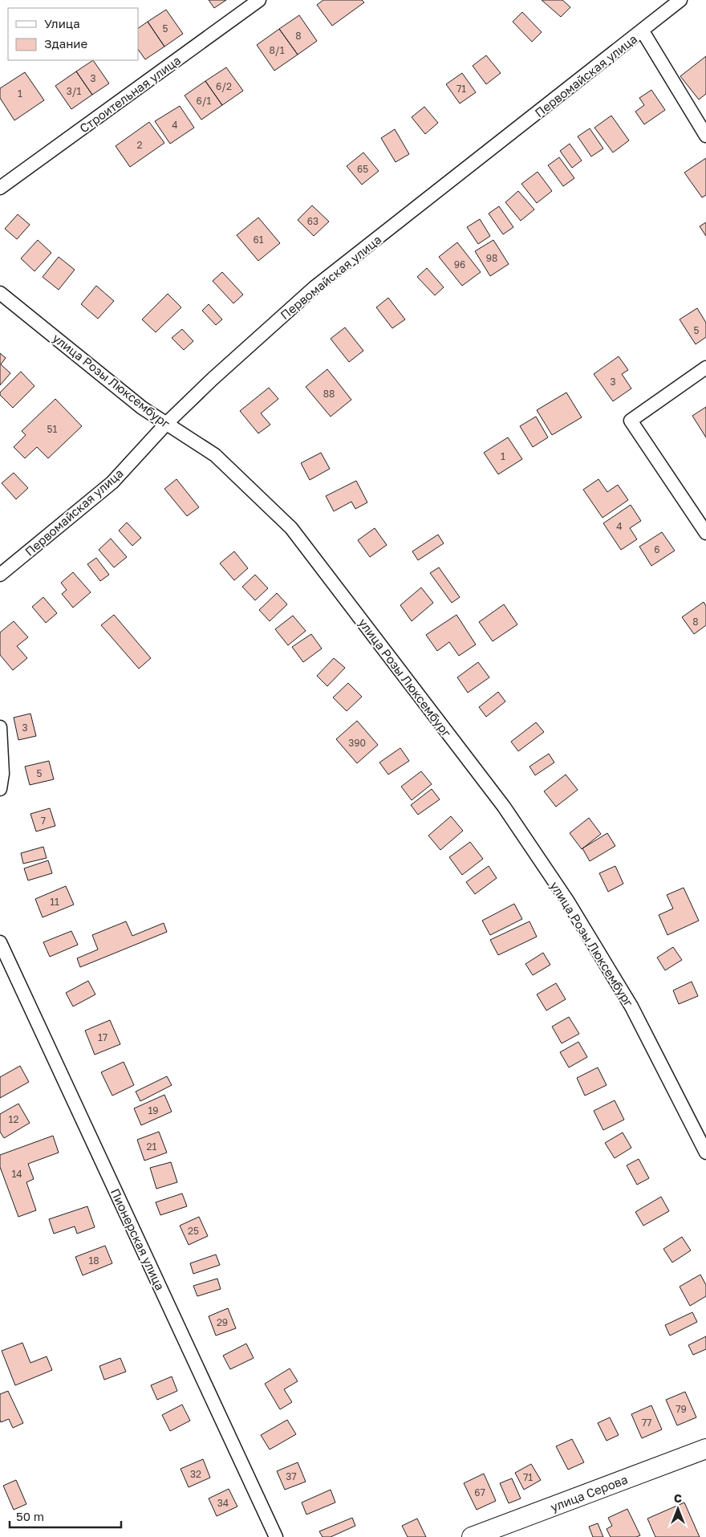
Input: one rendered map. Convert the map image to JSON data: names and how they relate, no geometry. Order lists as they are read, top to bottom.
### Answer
{
  "streets": {
    "street": [
      "Первомайская улица",
      "Строительная улица",
      "улица Розы Люксембург",
      "Пионерская улица",
      "улица Серова"
    ]
  },
  "crossings": [
    ["Первомайская улица", "улица Розы Люксембург"]
  ],
  "house_numbers": [
    "5",
    "8",
    "8/1",
    "3",
    "6/2",
    "71",
    "3/1",
    "1",
    "6/1",
    "4",
    "2",
    "65",
    "63",
    "61",
    "98",
    "96",
    "5",
    "3",
    "88",
    "51",
    "1",
    "4",
    "6",
    "8",
    "3",
    "390",
    "5",
    "7",
    "11",
    "17",
    "19",
    "12",
    "21",
    "14",
    "25",
    "18",
    "29",
    "79",
    "77",
    "32",
    "37",
    "71",
    "67",
    "34"
  ],
  "legend": ["Улица", "Здание"],
  "scale_bar": "50 m",
  "north": "top"
}
